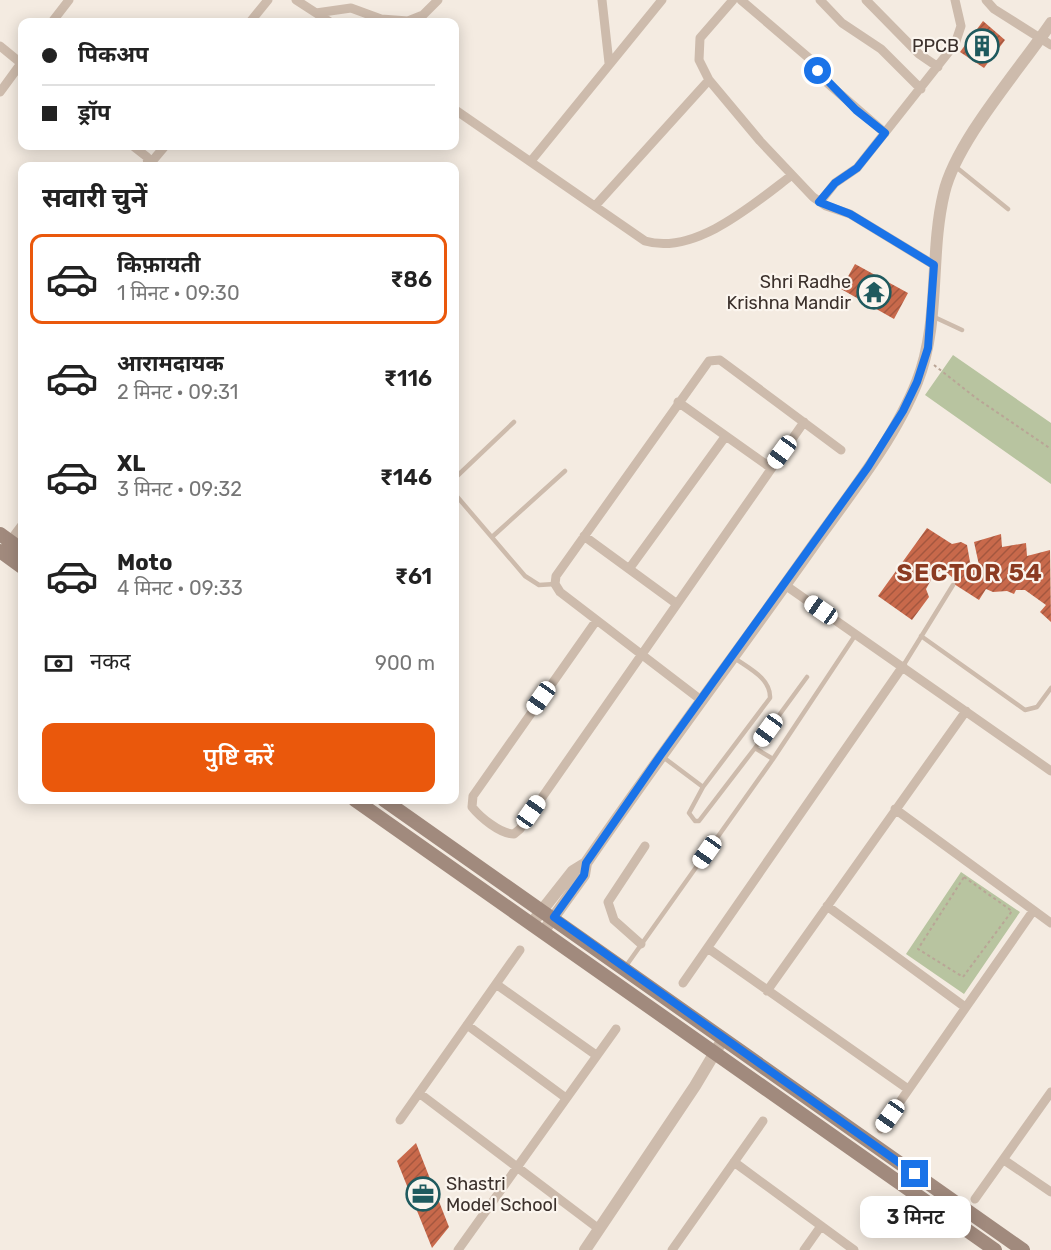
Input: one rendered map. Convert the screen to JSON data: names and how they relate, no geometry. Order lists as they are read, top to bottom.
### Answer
{
  "districts": ["SECTOR 54"],
  "places": {
    "building": ["PPCB"],
    "temple": ["Shri Radhe Krishna Mandir"],
    "office": ["Shastri Model School"]
  },
  "page": {
    "banner": ["पिकअप", "ड्रॉप"],
    "heading": "सवारी चुनें",
    "list": [
      {
        "name": "किफ़ायती",
        "note": "1 मिनट · 09:30",
        "value": "₹86"
      },
      {
        "name": "आरामदायक",
        "note": "2 मिनट · 09:31",
        "value": "₹116"
      },
      {
        "name": "XL",
        "note": "3 मिनट · 09:32",
        "value": "₹146"
      },
      {
        "name": "Moto",
        "note": "4 मिनट · 09:33",
        "value": "₹61"
      }
    ],
    "pay": ["नकद", "900 m"],
    "buttons": "पुष्टि करें",
    "bubble": "3 मिनट"
  }
}
